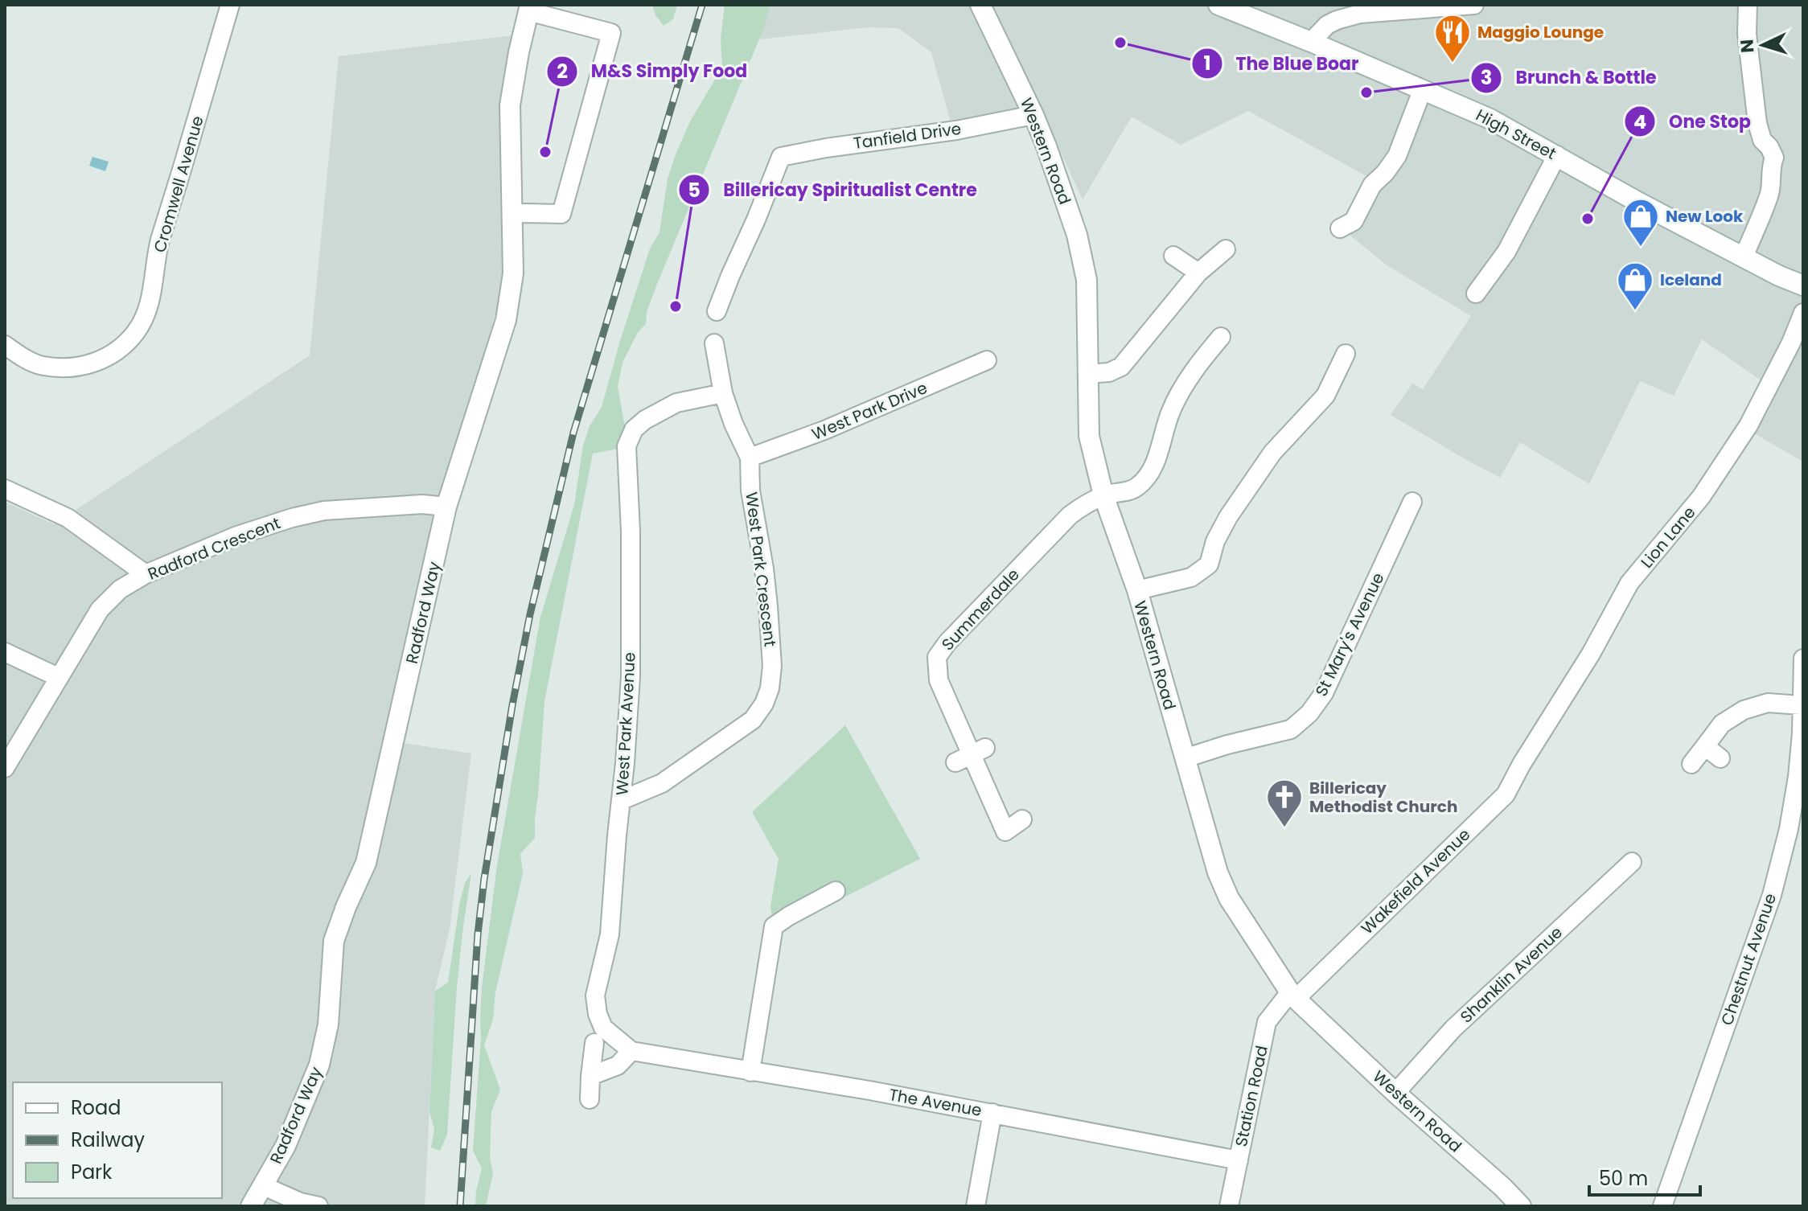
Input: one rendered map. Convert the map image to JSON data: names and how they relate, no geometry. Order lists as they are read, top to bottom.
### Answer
{
  "streets": {
    "street": [
      "High Street",
      "Tanfield Drive",
      "Western Road",
      "Cromwell Avenue",
      "West Park Drive",
      "Lion Lane",
      "Radford Crescent",
      "West Park Crescent",
      "Summerdale",
      "Radford Way",
      "St Mary's Avenue",
      "West Park Avenue",
      "Wakefield Avenue",
      "Chestnut Avenue",
      "Shanklin Avenue",
      "Station Road",
      "The Avenue"
    ]
  },
  "crossings": [
    ["Tanfield Drive", "Western Road"],
    ["Western Road", "Summerdale"],
    ["Western Road", "St Mary's Avenue"],
    ["Western Road", "Wakefield Avenue"],
    ["Western Road", "Shanklin Avenue"],
    ["Western Road", "Station Road"],
    ["West Park Drive", "West Park Crescent"],
    ["Lion Lane", "Wakefield Avenue"],
    ["Radford Crescent", "Radford Way"],
    ["West Park Crescent", "West Park Avenue"],
    ["West Park Avenue", "The Avenue"],
    ["Wakefield Avenue", "Station Road"],
    ["Station Road", "The Avenue"]
  ],
  "places": {
    "other": [
      "The Blue Boar",
      "Brunch & Bottle",
      "M&S Simply Food",
      "One Stop",
      "Billericay Spiritualist Centre"
    ],
    "restaurant": ["Maggio Lounge"],
    "shop": ["New Look", "Iceland"],
    "church": ["Billericay Methodist Church"]
  },
  "legend": ["Road", "Railway", "Park"],
  "scale_bar": "50 m",
  "north": "left"
}
